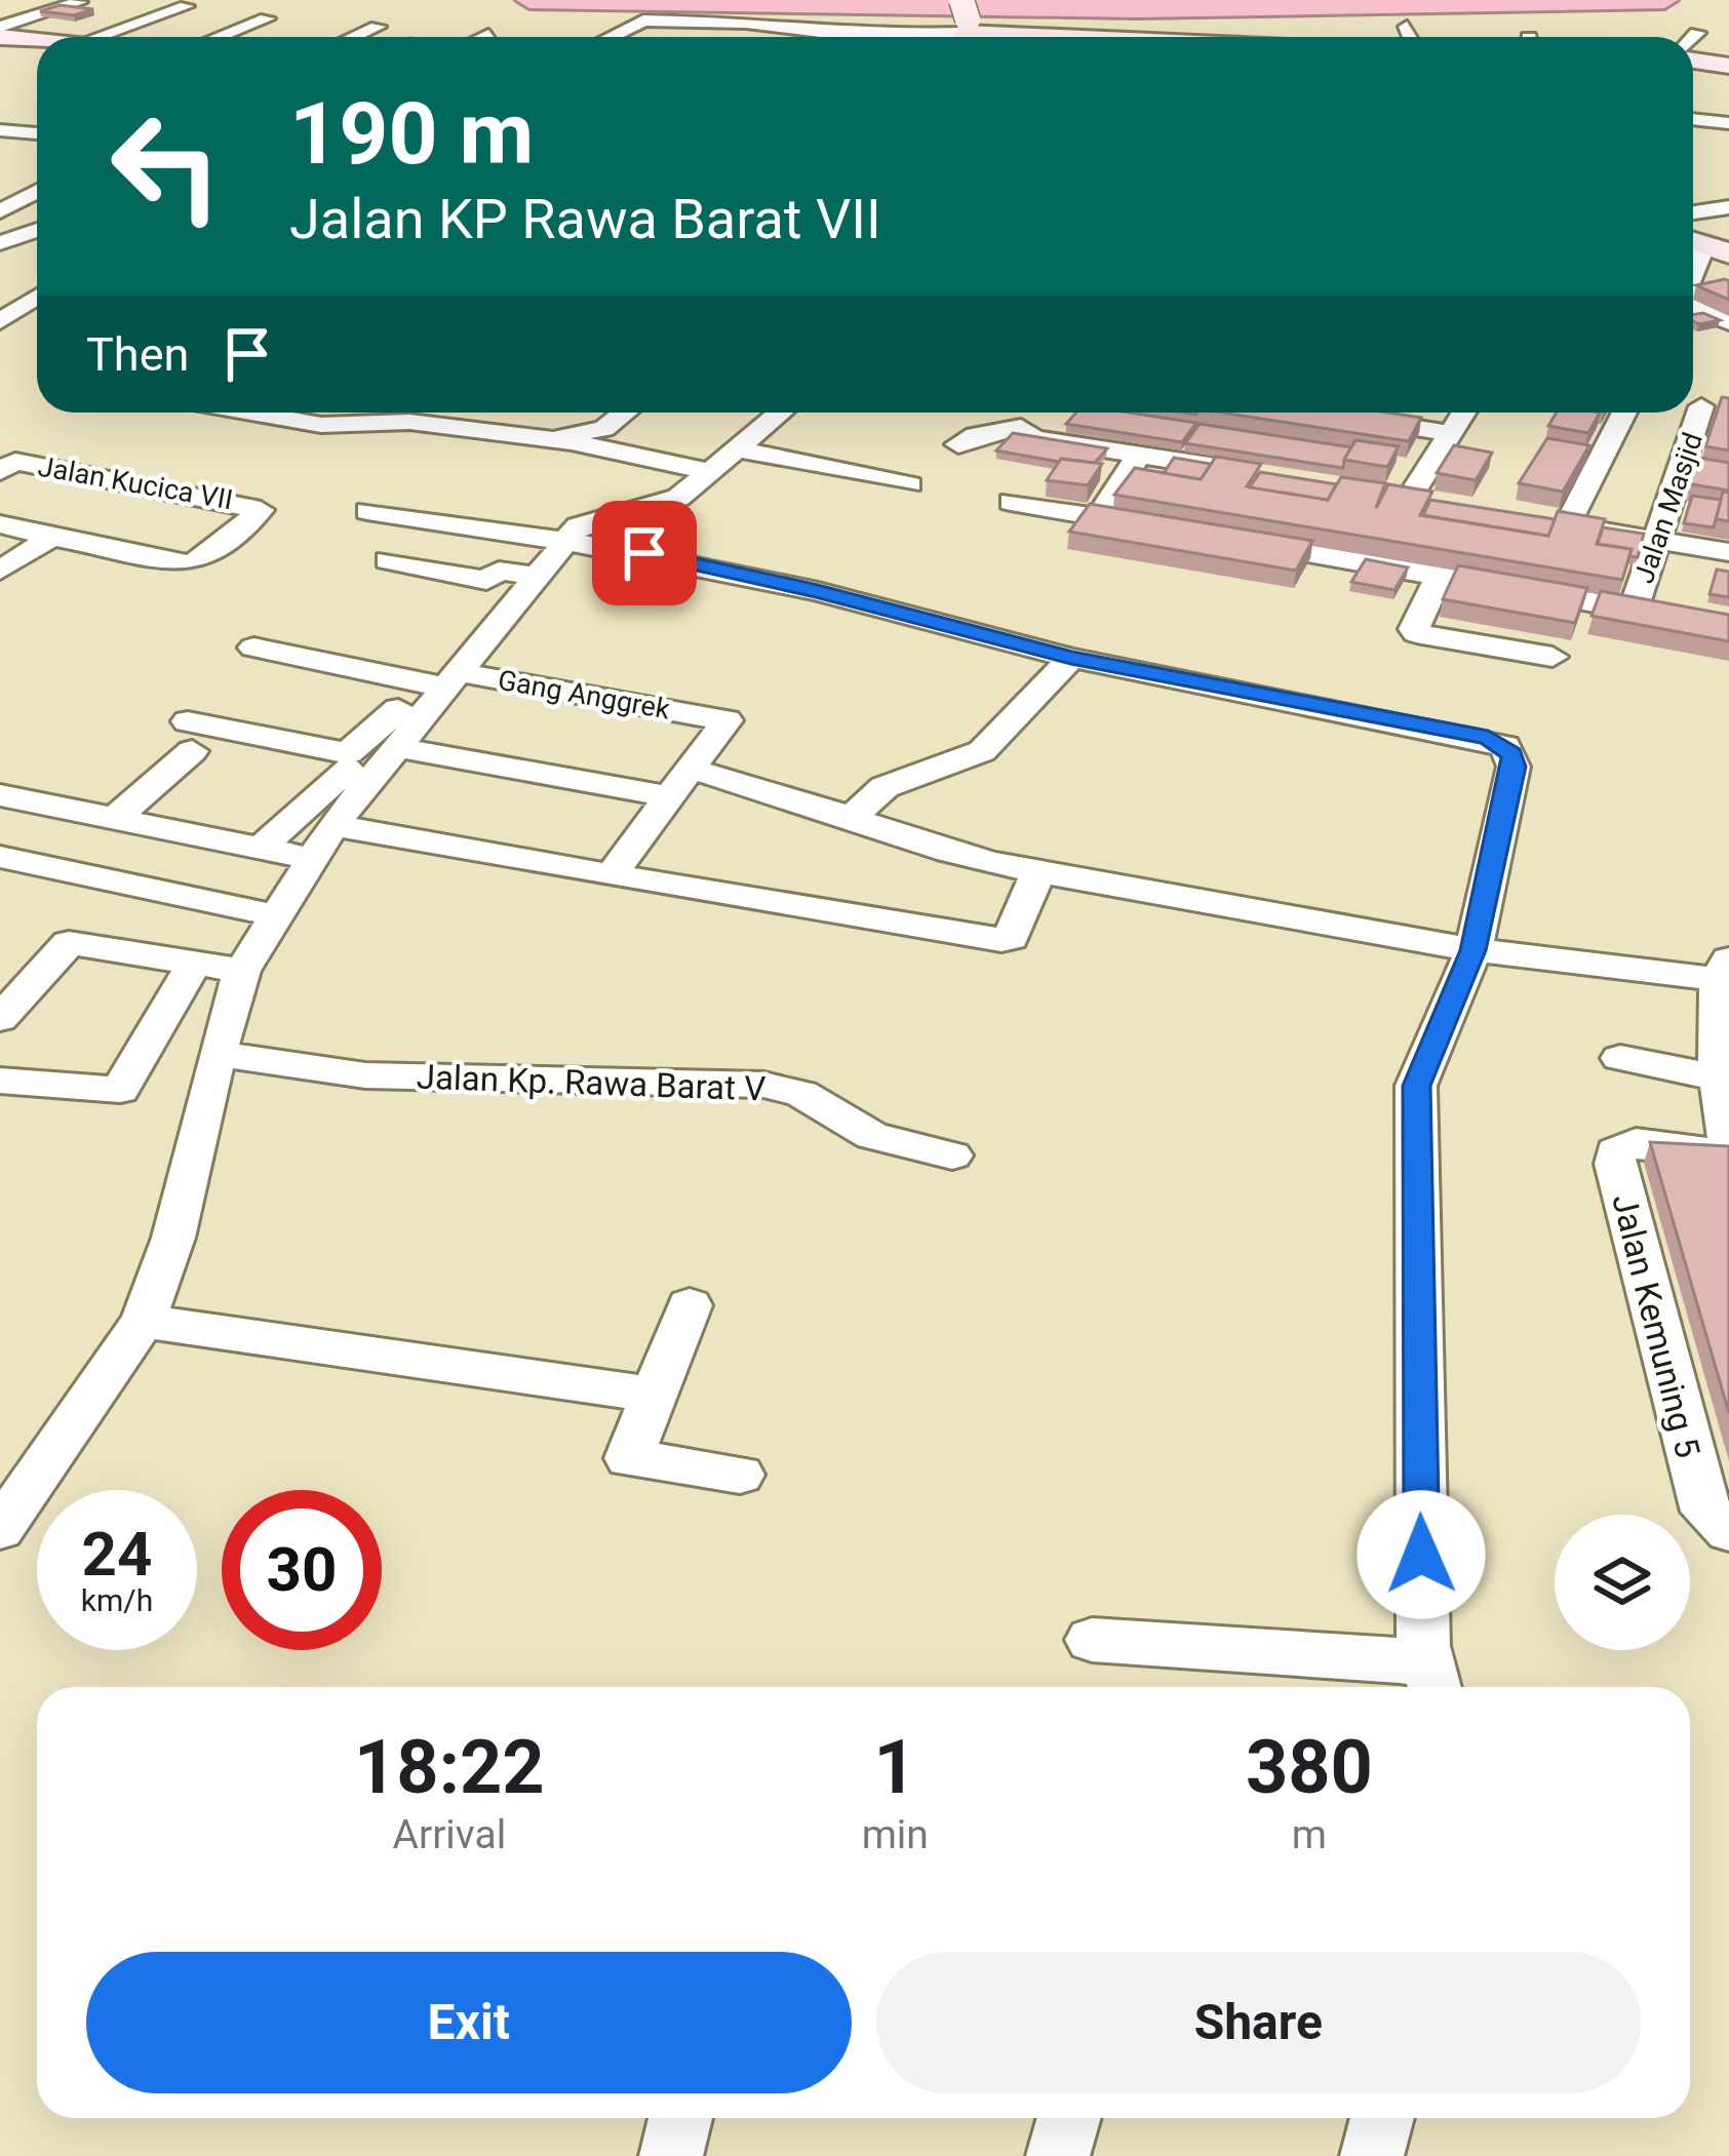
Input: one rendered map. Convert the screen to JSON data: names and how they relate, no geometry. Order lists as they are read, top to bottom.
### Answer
{
  "streets": {
    "street": [
      "Jalan Kucica VII",
      "Jalan Masjid",
      "Gang Anggrek",
      "Jalan Kp. Rawa Barat V",
      "Jalan Kemuning 5"
    ]
  },
  "page": {
    "turn": ["190 m", "Jalan KP Rawa Barat VII"],
    "then": "Then",
    "speed": "24 km/h",
    "limit": "30",
    "eta": [
      "18:22",
      "Arrival",
      "1",
      "min",
      "380",
      "m"
    ],
    "buttons": ["Exit", "Share"]
  }
}
